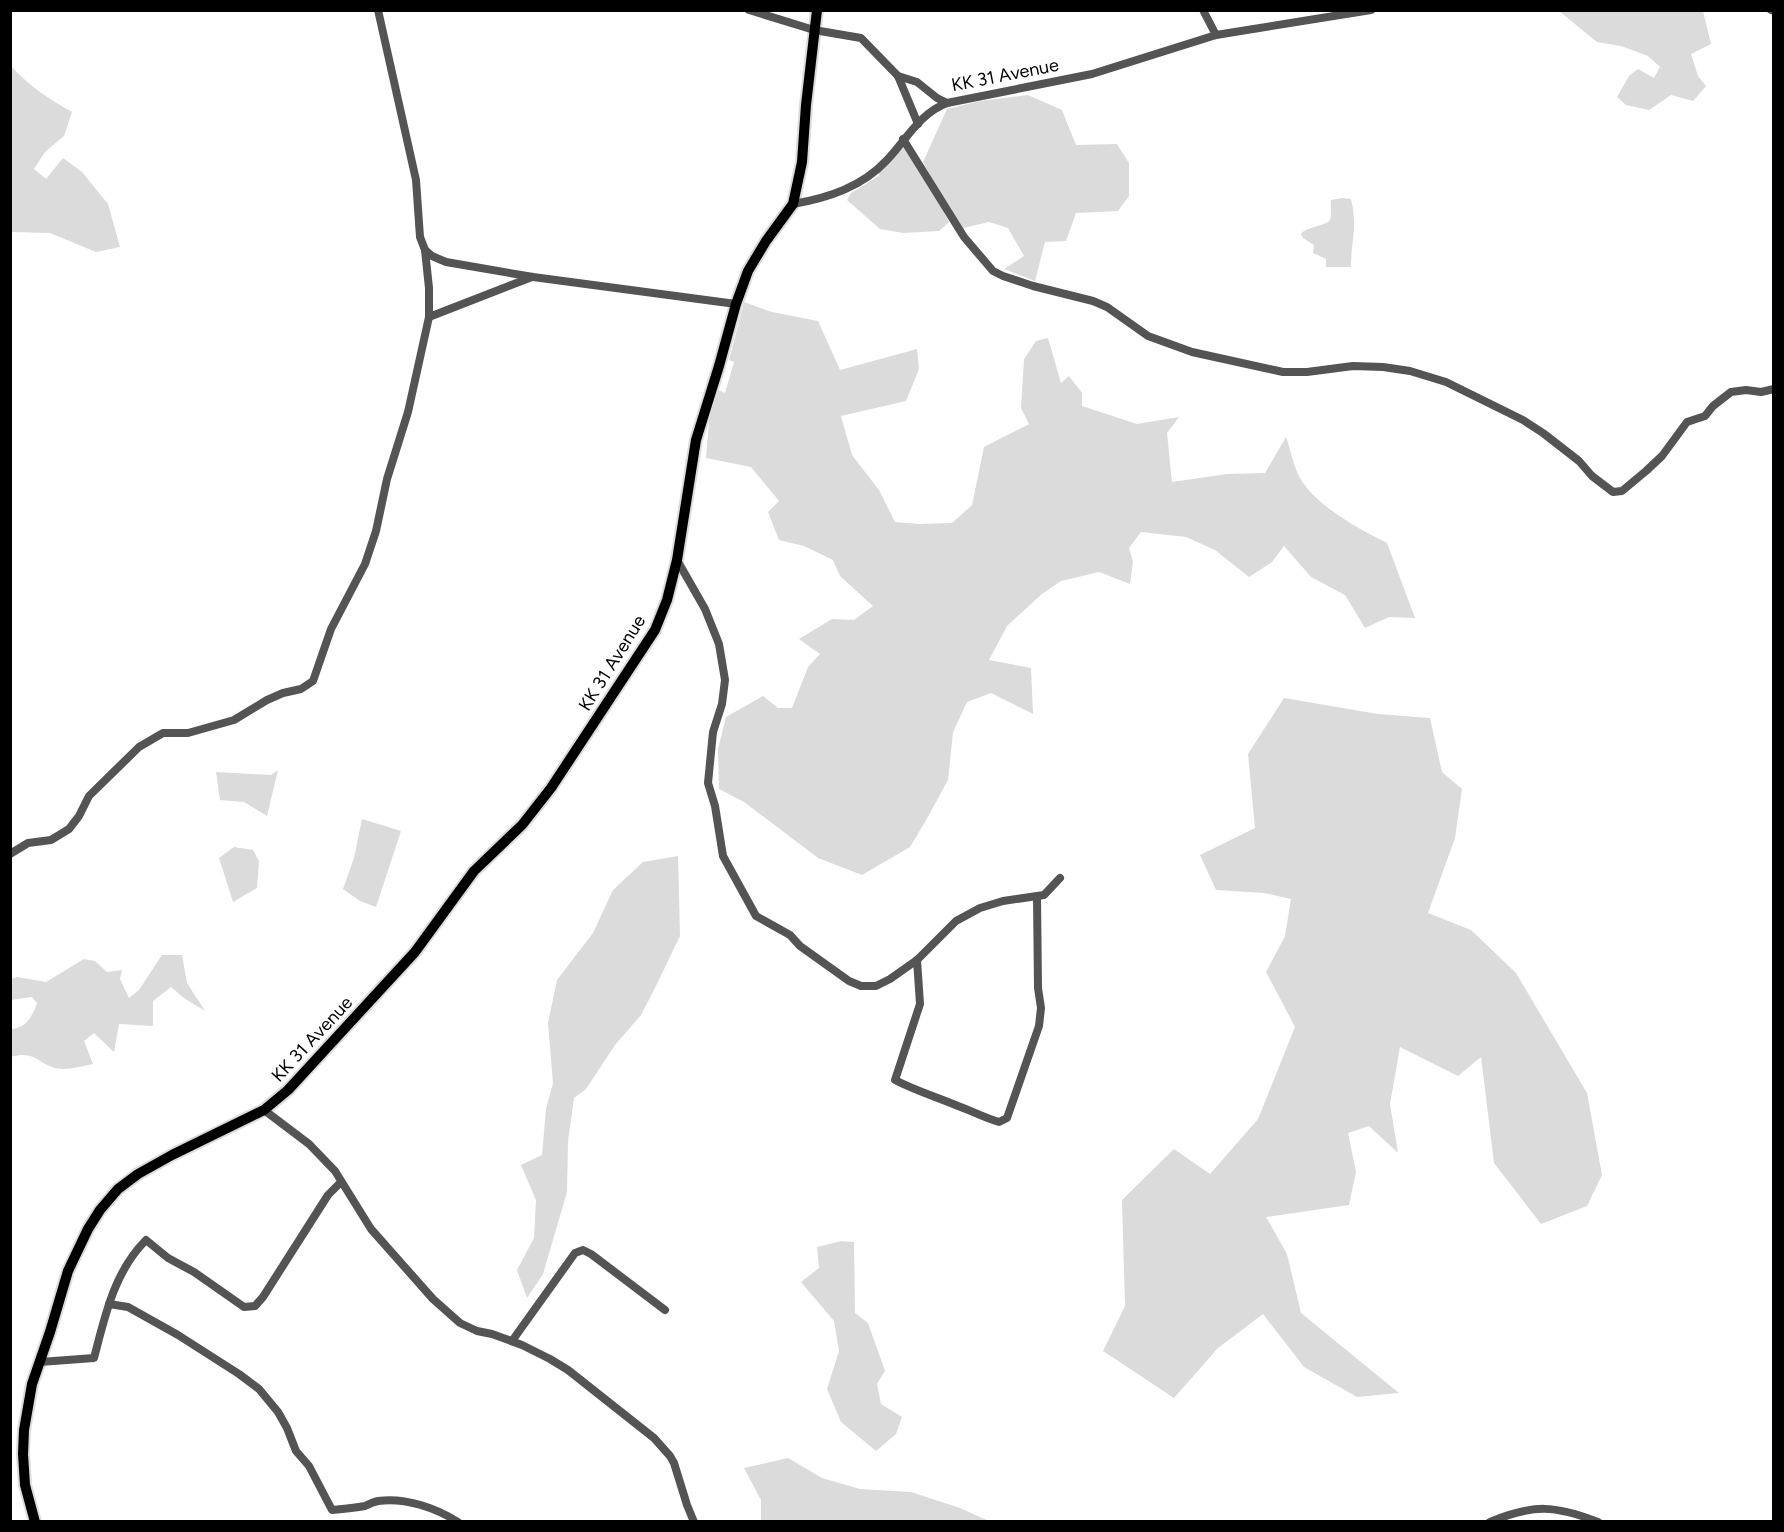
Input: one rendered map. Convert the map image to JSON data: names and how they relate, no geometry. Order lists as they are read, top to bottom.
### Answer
{
  "streets": {
    "main road": ["KK 31 Avenue"]
  }
}
